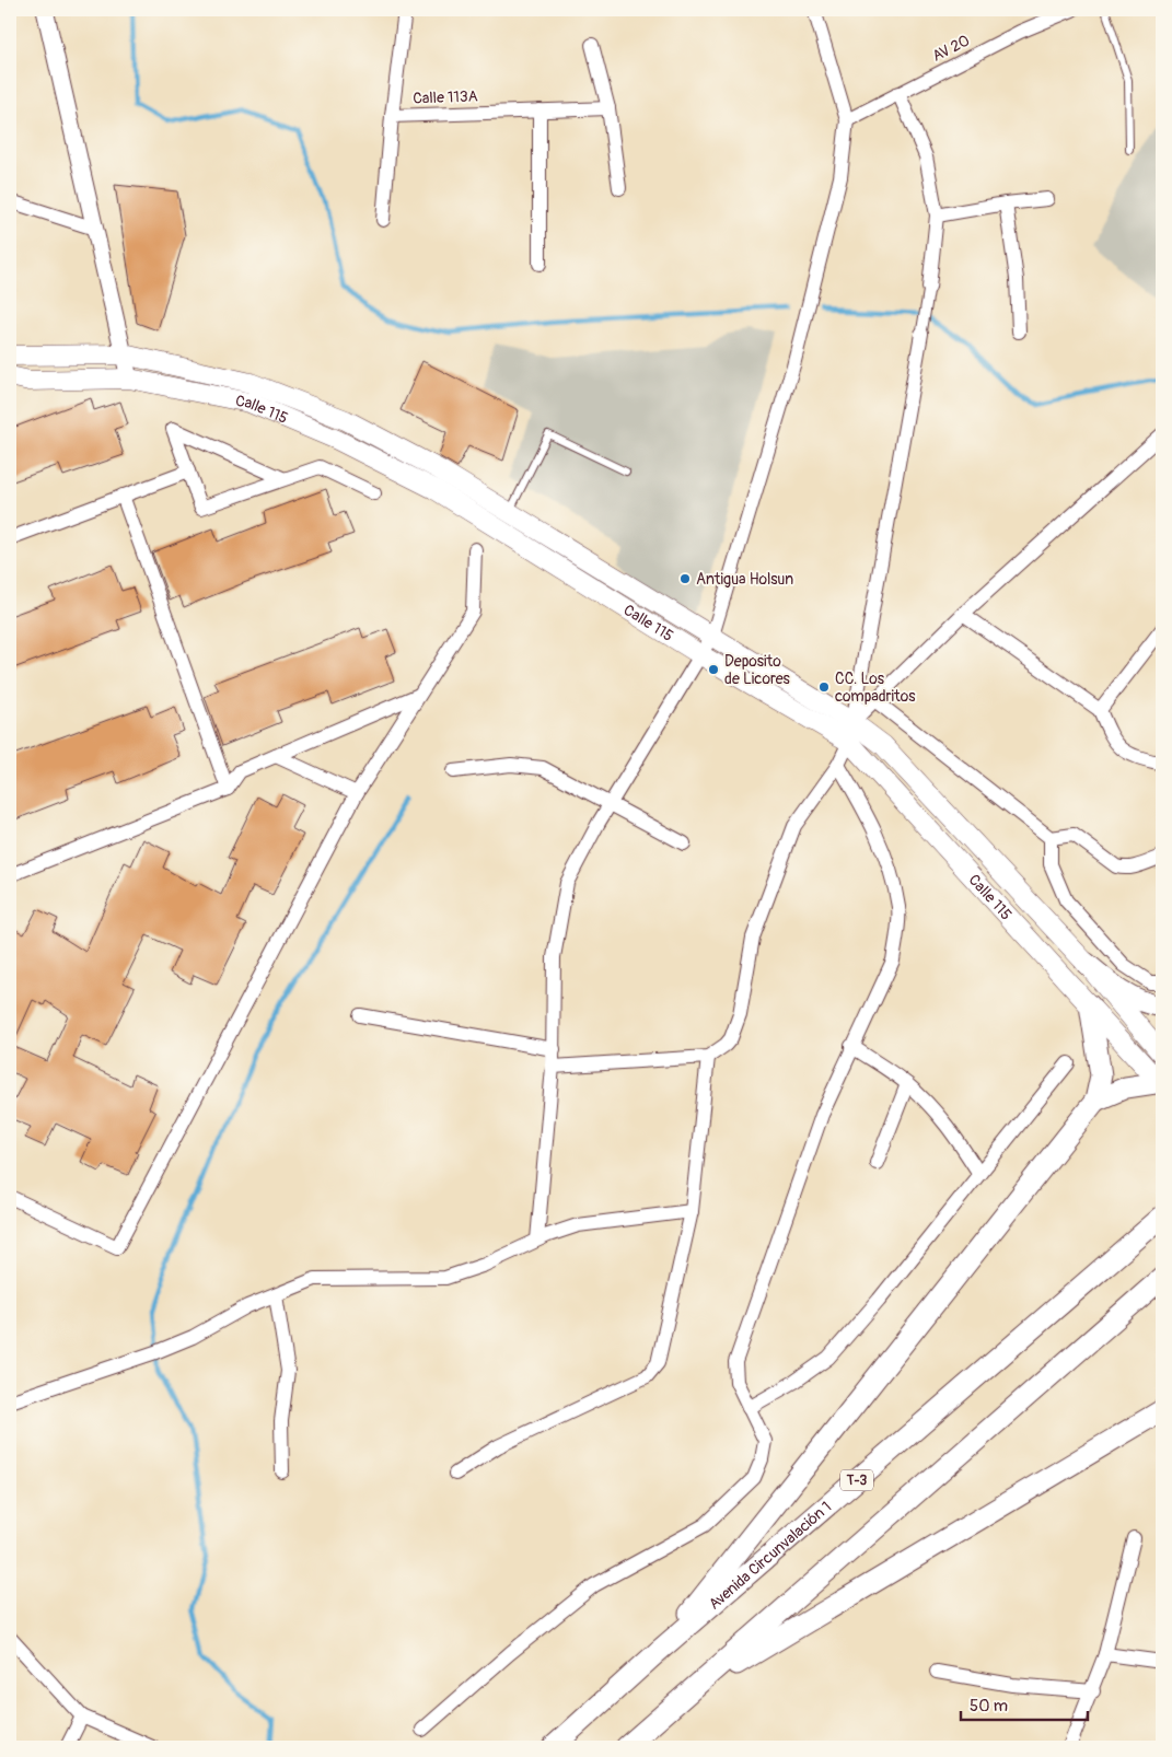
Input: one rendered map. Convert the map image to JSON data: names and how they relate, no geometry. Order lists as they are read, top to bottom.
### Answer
{
  "streets": {
    "main road": ["Calle 115", "T-3", "Avenida Circunvalación 1"],
    "street": ["AV 20", "Calle 113A"]
  },
  "places": ["Antigua Holsun", "Deposito de Licores", "CC. Los compadritos"],
  "scale_bar": "50 m"
}
